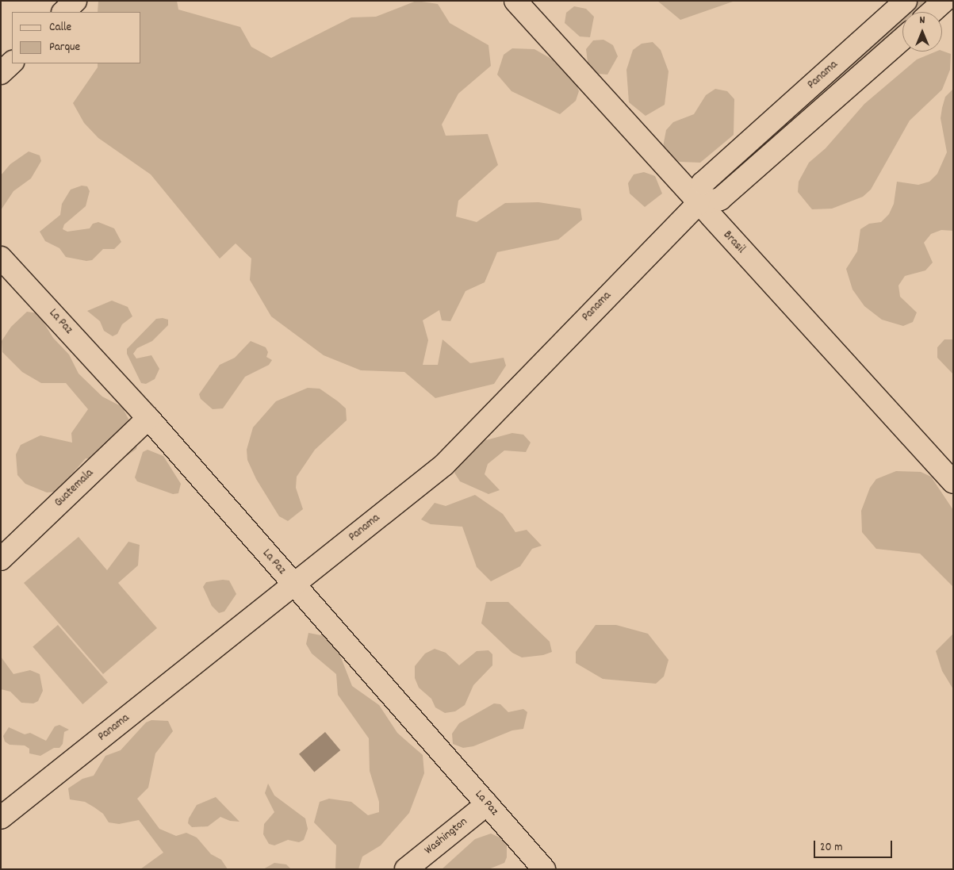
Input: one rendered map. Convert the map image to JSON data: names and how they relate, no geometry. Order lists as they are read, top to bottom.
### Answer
{
  "streets": {
    "street": [
      "Panama",
      "Brasil",
      "La Paz",
      "Guatemala",
      "Washington"
    ]
  },
  "crossings": [
    ["Panama", "Brasil"],
    ["Panama", "La Paz"],
    ["La Paz", "Guatemala"],
    ["La Paz", "Washington"]
  ],
  "legend": ["Calle", "Parque"],
  "scale_bar": "20 m",
  "north": "top"
}
